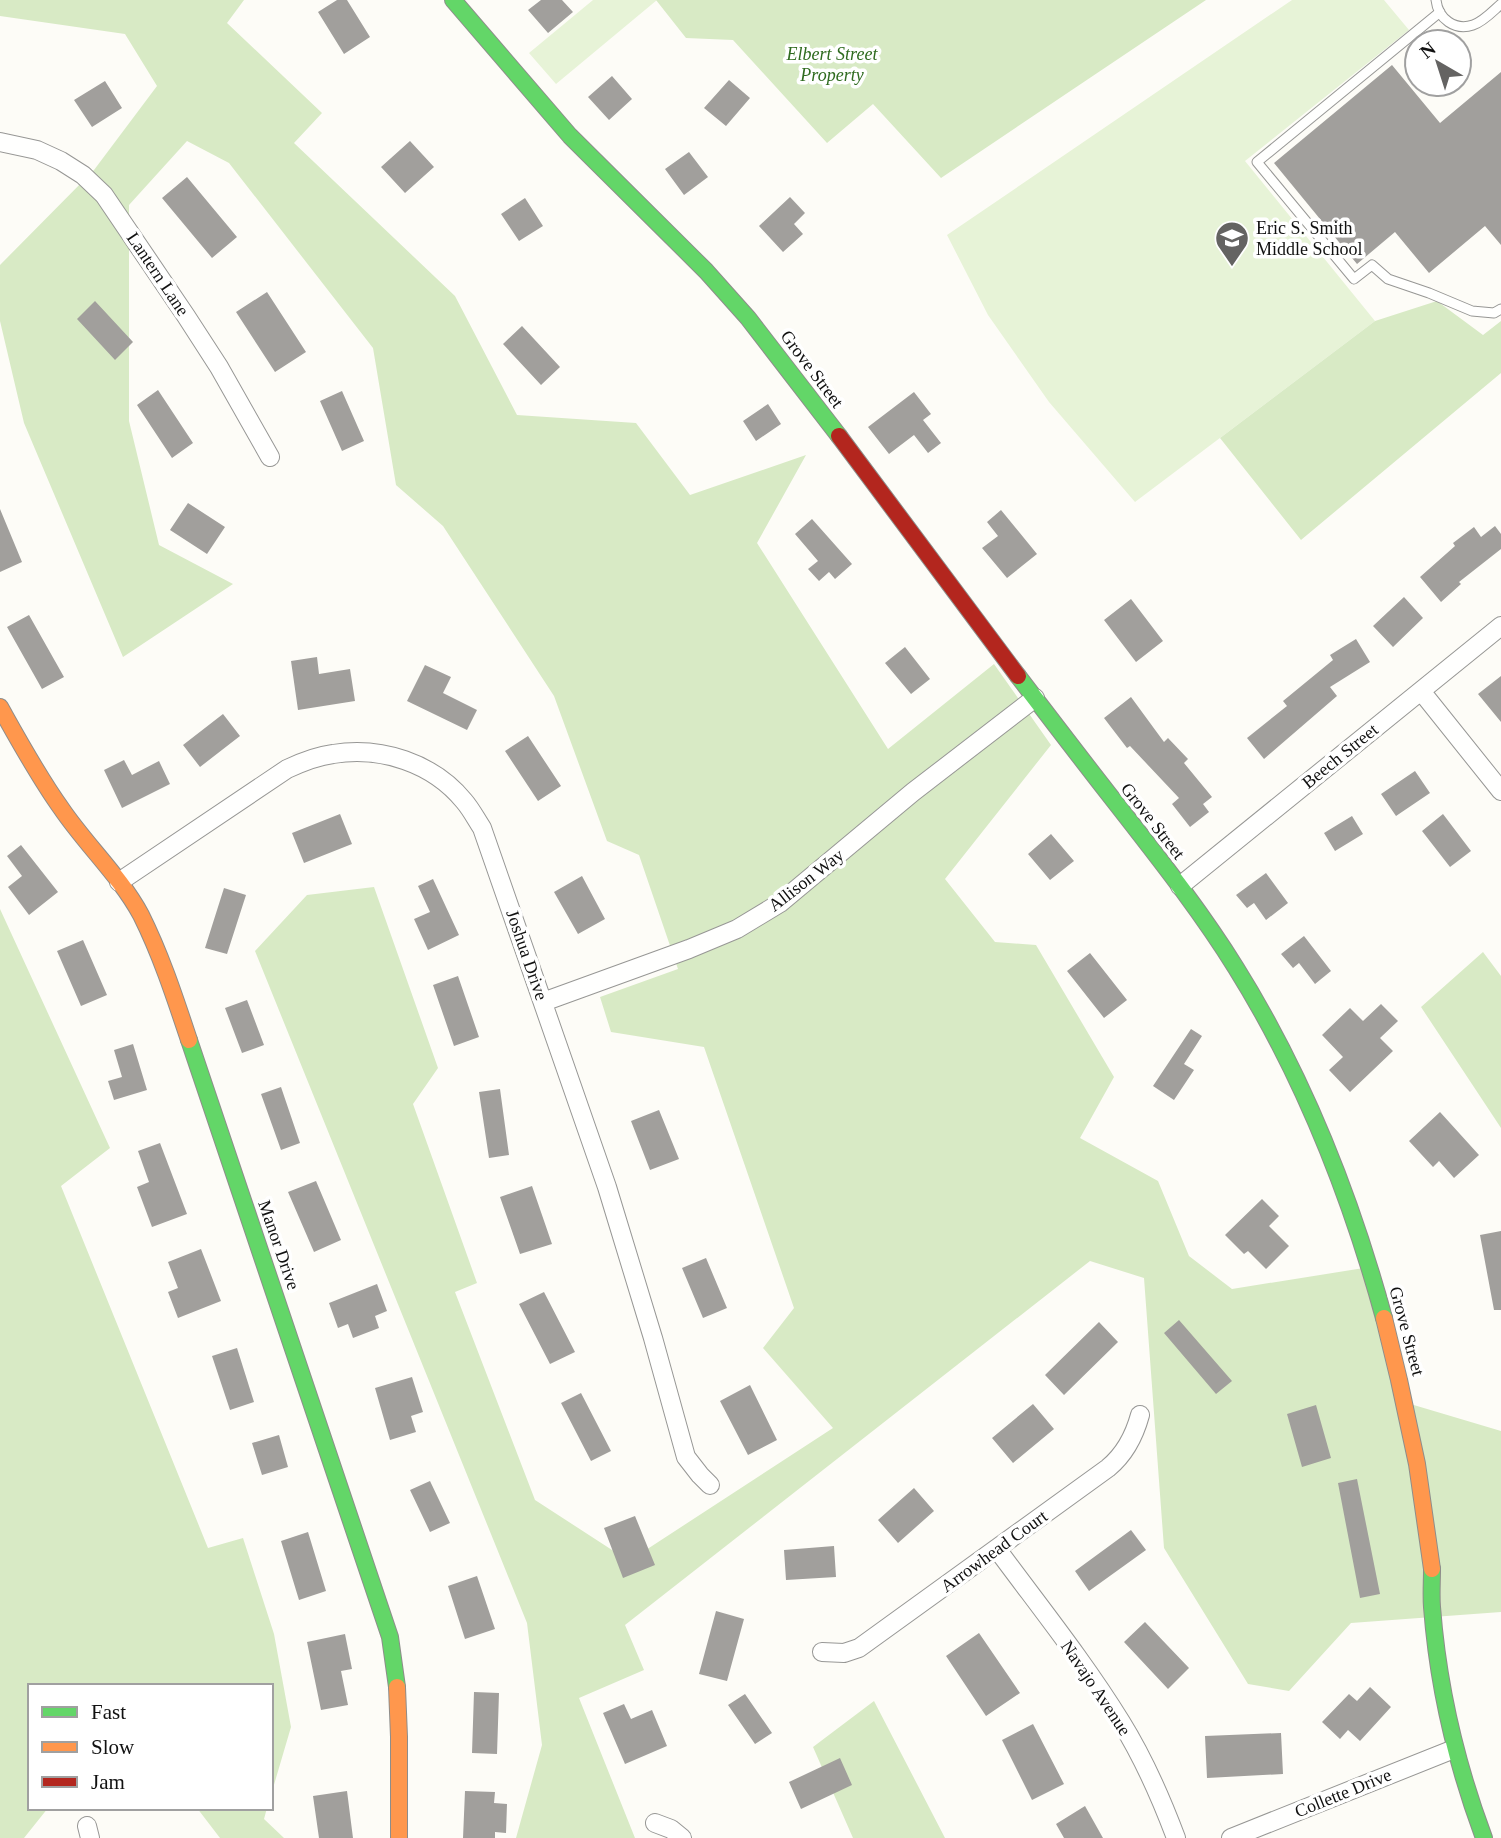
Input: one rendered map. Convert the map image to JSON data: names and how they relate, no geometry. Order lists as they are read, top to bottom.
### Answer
{
  "streets": {
    "street": [
      "Lantern Lane",
      "Grove Street",
      "Beech Street",
      "Allison Way",
      "Joshua Drive",
      "Manor Drive",
      "Arrowhead Court",
      "Navajo Avenue",
      "Collette Drive"
    ]
  },
  "crossings": [
    ["Grove Street", "Beech Street"],
    ["Grove Street", "Allison Way"],
    ["Grove Street", "Collette Drive"],
    ["Allison Way", "Joshua Drive"],
    ["Joshua Drive", "Manor Drive"],
    ["Arrowhead Court", "Navajo Avenue"]
  ],
  "parks": ["Elbert Street Property"],
  "places": {
    "school or university": ["Eric S. Smith Middle School"]
  },
  "legend": ["Fast", "Slow", "Jam"],
  "north": "top left"
}
